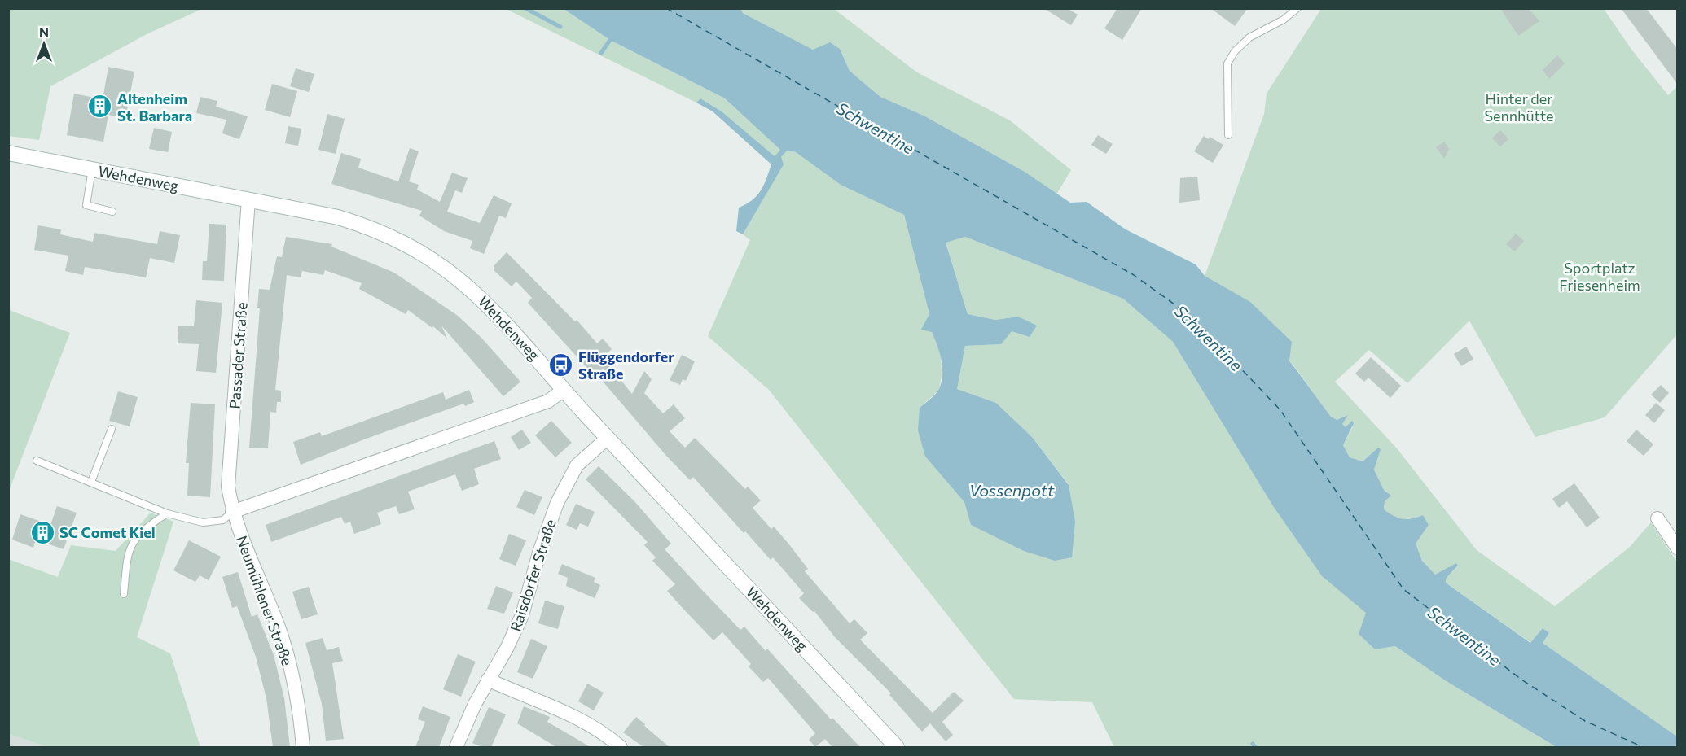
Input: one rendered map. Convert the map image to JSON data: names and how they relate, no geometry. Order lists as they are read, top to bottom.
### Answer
{
  "streets": {
    "main road": ["Wehdenweg"],
    "street": ["Passader Straße", "Raisdorfer Straße", "Neumühlener Straße"]
  },
  "crossings": [
    ["Wehdenweg", "Passader Straße"],
    ["Wehdenweg", "Raisdorfer Straße"],
    ["Passader Straße", "Neumühlener Straße"]
  ],
  "water": ["Schwentine", "Vossenpott"],
  "parks": ["Hinter der Sennhütte", "Sportplatz Friesenheim"],
  "places": {
    "building": ["Altenheim St. Barbara", "SC Comet Kiel"],
    "bus stop": ["Flüggendorfer Straße"]
  },
  "north": "top"
}
